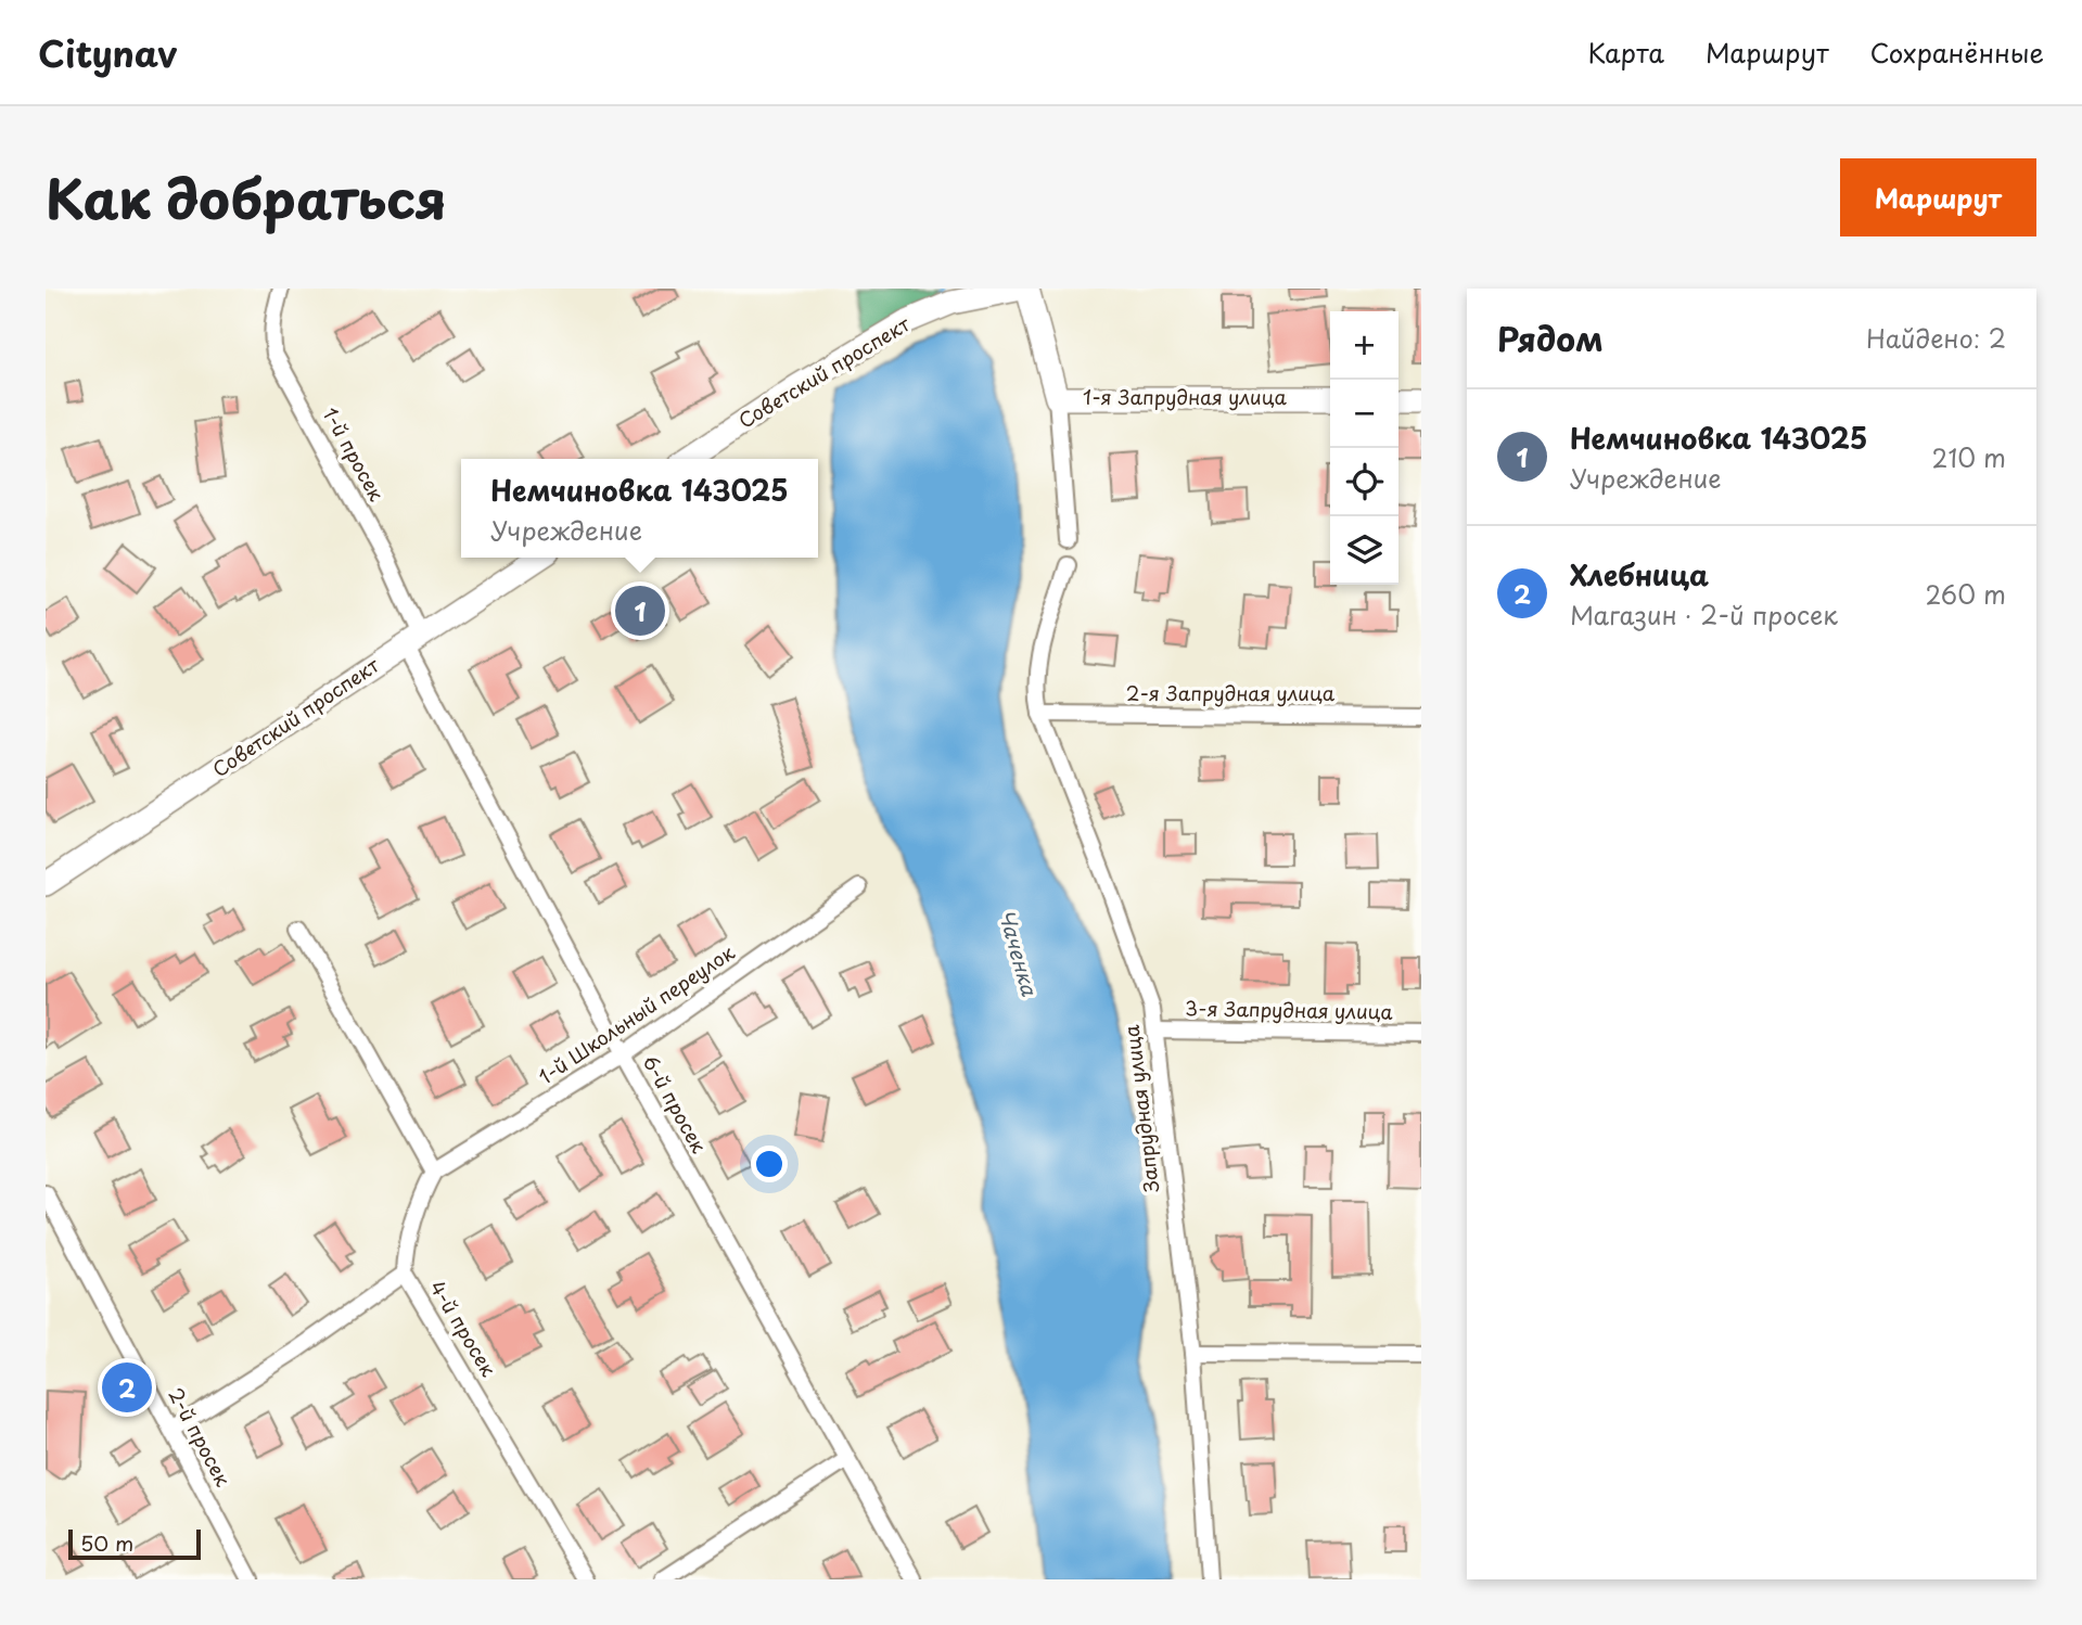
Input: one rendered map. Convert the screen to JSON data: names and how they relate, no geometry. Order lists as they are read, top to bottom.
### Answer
{
  "streets": {
    "street": [
      "Советский проспект",
      "1-я Запрудная улица",
      "1-й просек",
      "2-я Запрудная улица",
      "3-я Запрудная улица",
      "1-й Школьный переулок",
      "6-й просек",
      "Запрудная улица",
      "4-й просек",
      "2-й просек"
    ]
  },
  "crossings": [
    ["Советский проспект", "1-я Запрудная улица"],
    ["Советский проспект", "1-й просек"],
    ["Советский проспект", "6-й просек"],
    ["1-й просек", "6-й просек"],
    ["2-я Запрудная улица", "Запрудная улица"],
    ["3-я Запрудная улица", "Запрудная улица"],
    ["1-й Школьный переулок", "6-й просек"],
    ["1-й Школьный переулок", "4-й просек"]
  ],
  "water": ["Чаченка"],
  "scale_bar": "50 m",
  "page": {
    "header": "Citynav",
    "nav": ["Карта", "Маршрут", "Сохранённые"],
    "title": "Как добраться",
    "buttons": "Маршрут",
    "heading": ["Рядом", "Найдено: 2"],
    "map_buttons": ["+", "−"],
    "list": [
      {
        "mark": "1",
        "name": "Немчиновка 143025",
        "note": "Учреждение",
        "value": "210 m"
      },
      {
        "mark": "2",
        "name": "Хлебница",
        "note": "Магазин · 2-й просек",
        "value": "260 m"
      }
    ],
    "popup": ["Немчиновка 143025", "Учреждение"],
    "pins": ["1", "2"],
    "scale": "50 m"
  }
}
